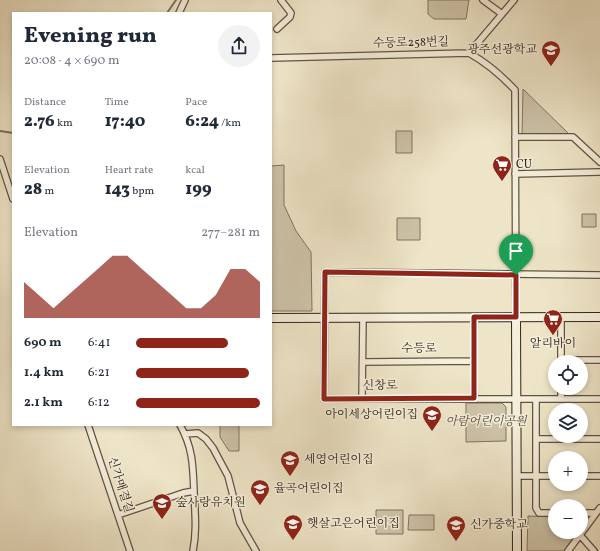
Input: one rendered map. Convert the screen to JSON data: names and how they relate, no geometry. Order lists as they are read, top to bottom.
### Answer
{
  "streets": {
    "street": [
      "수등로258번길",
      "수등로",
      "신창로",
      "신가매결길"
    ]
  },
  "parks": ["아람어린이공원"],
  "places": {
    "school or university": [
      "광주선광학교",
      "아이세상어린이집",
      "세영어린이집",
      "율곡어린이집",
      "숲사랑유치원",
      "햇살고은어린이집",
      "신가중학교"
    ],
    "supermarket": ["CU", "알리바이"]
  },
  "page": {
    "heading": ["Evening run", "20:08 · 4 × 690 m"],
    "stats": [
      ["Distance", "2.76 km"],
      ["Time", "17:40"],
      ["Pace", "6:24 /km"],
      ["Elevation", "28 m"],
      ["Heart rate", "143 bpm"],
      ["kcal", "199"]
    ],
    "chart": ["Elevation", "277–281 m"],
    "list": [
      {
        "name": "690 m",
        "note": "6:41"
      },
      {
        "name": "1.4 km",
        "note": "6:21"
      },
      {
        "name": "2.1 km",
        "note": "6:12"
      }
    ],
    "map_buttons": ["+", "−"]
  }
}
